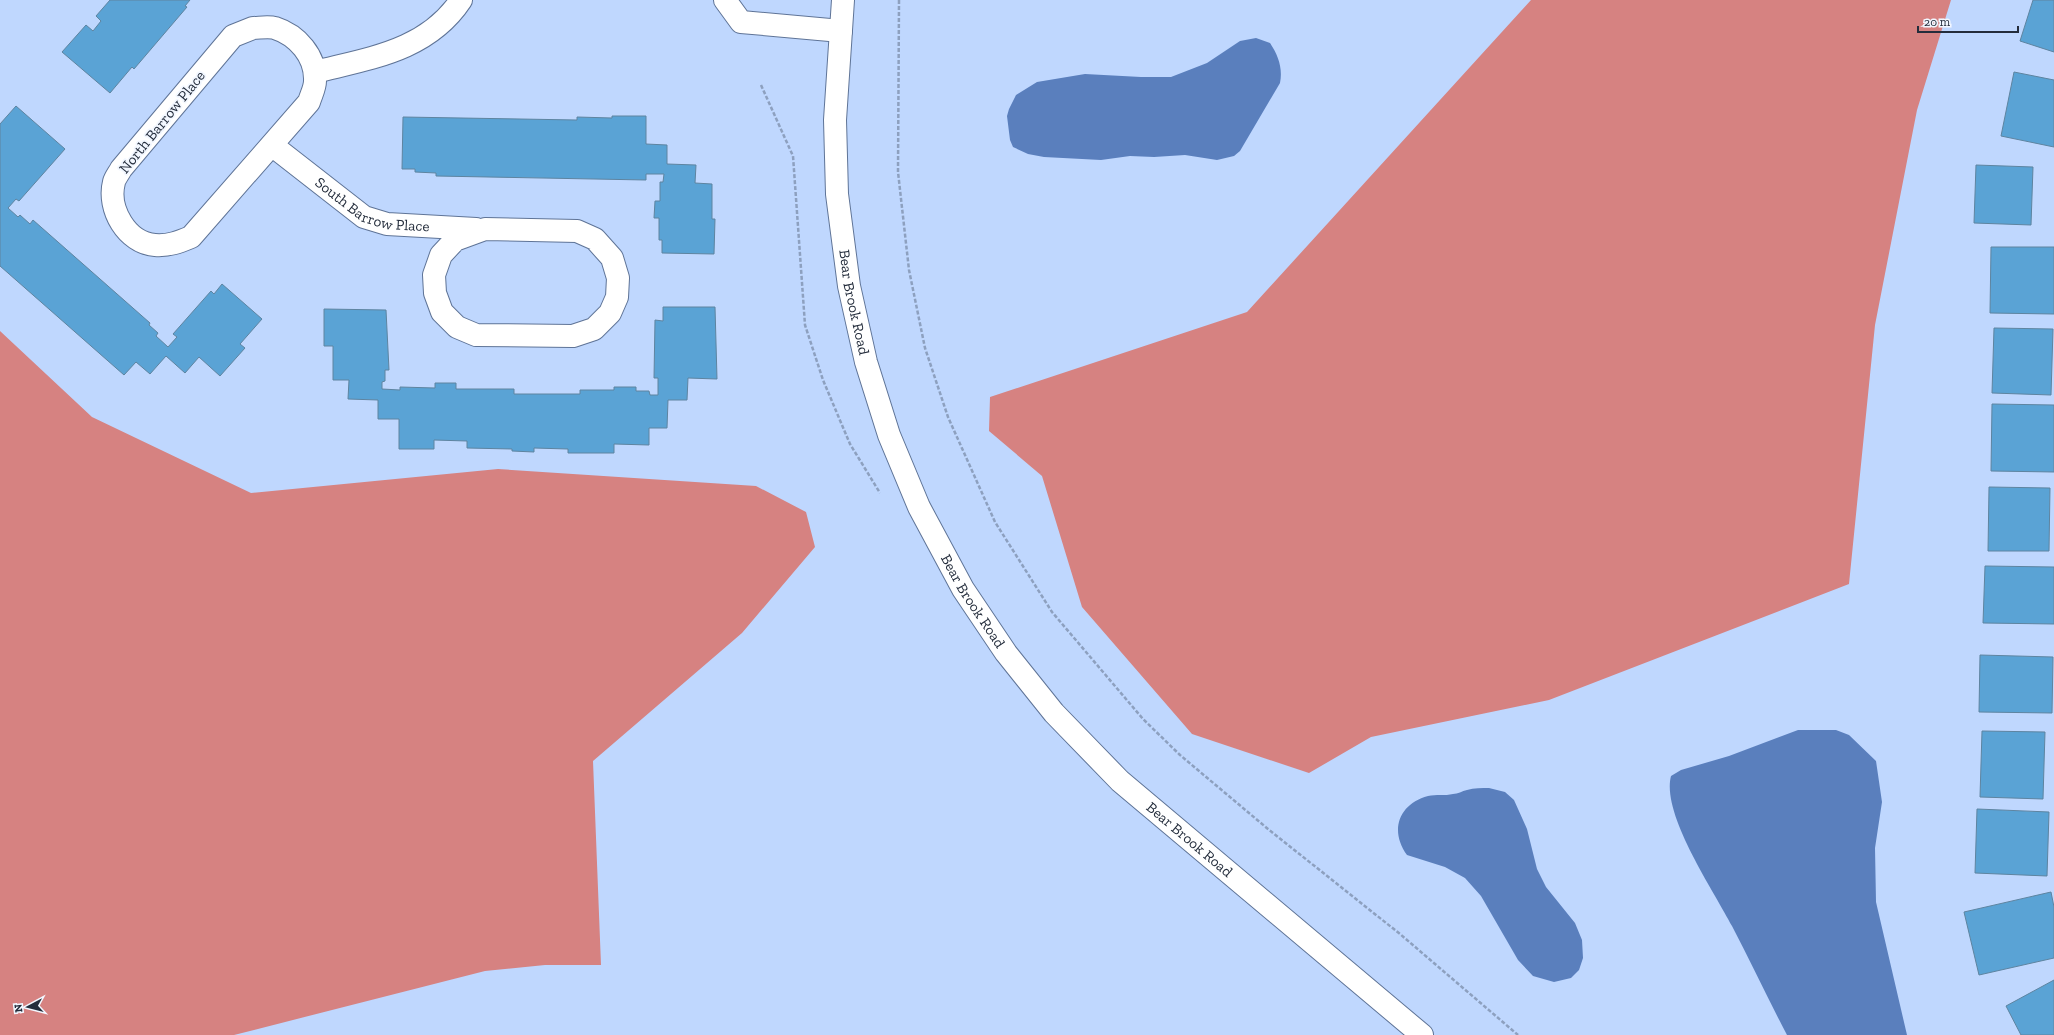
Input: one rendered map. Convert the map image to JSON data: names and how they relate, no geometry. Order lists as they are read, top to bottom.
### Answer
{
  "streets": {
    "street": ["North Barrow Place", "South Barrow Place", "Bear Brook Road"]
  },
  "crossings": [
    ["North Barrow Place", "South Barrow Place"]
  ],
  "scale_bar": "20 m",
  "north": "left"
}
